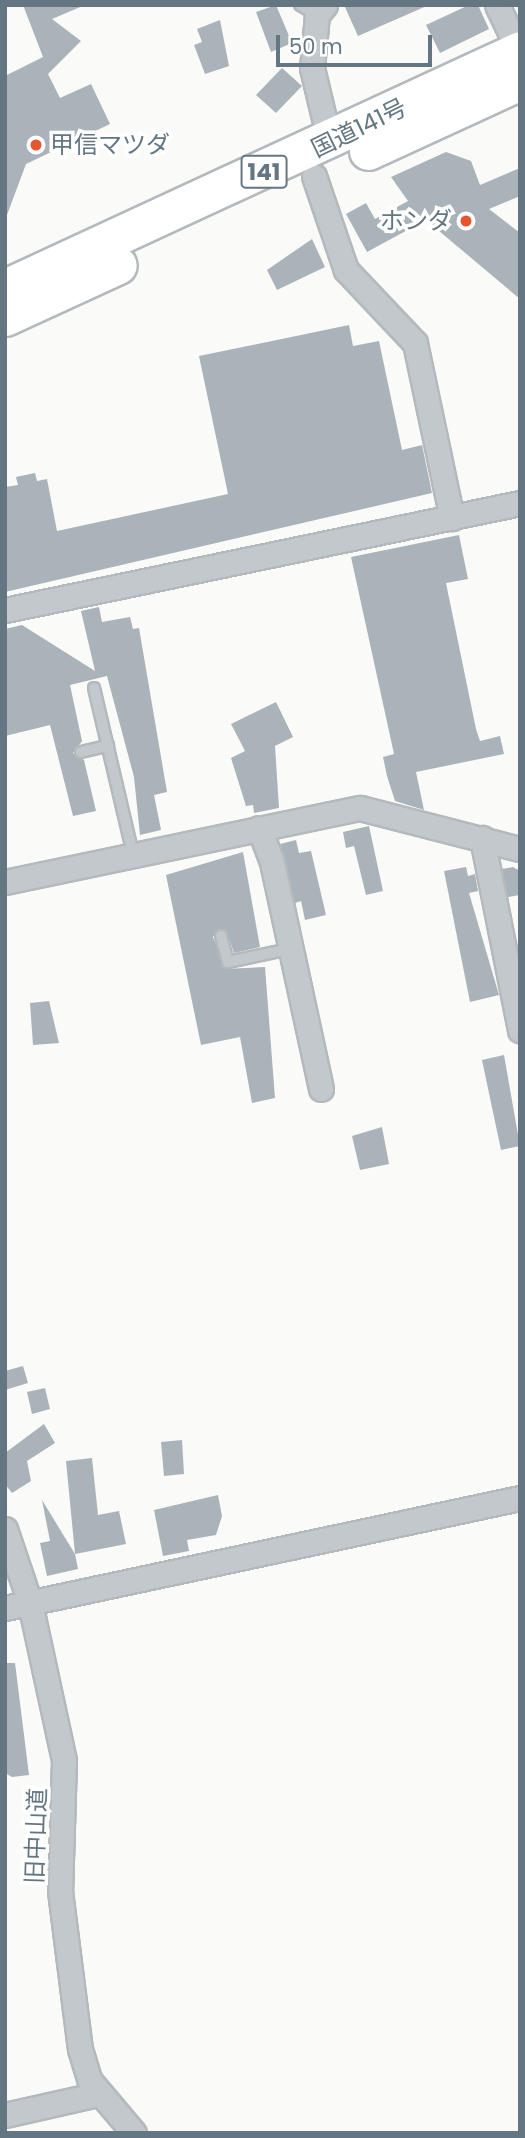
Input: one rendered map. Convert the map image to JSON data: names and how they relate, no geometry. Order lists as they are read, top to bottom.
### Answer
{
  "streets": {
    "highway": ["国道141号", "141"],
    "street": ["旧中山道"]
  },
  "places": ["甲信マツダ", "ホンダ"],
  "scale_bar": "50 m"
}
